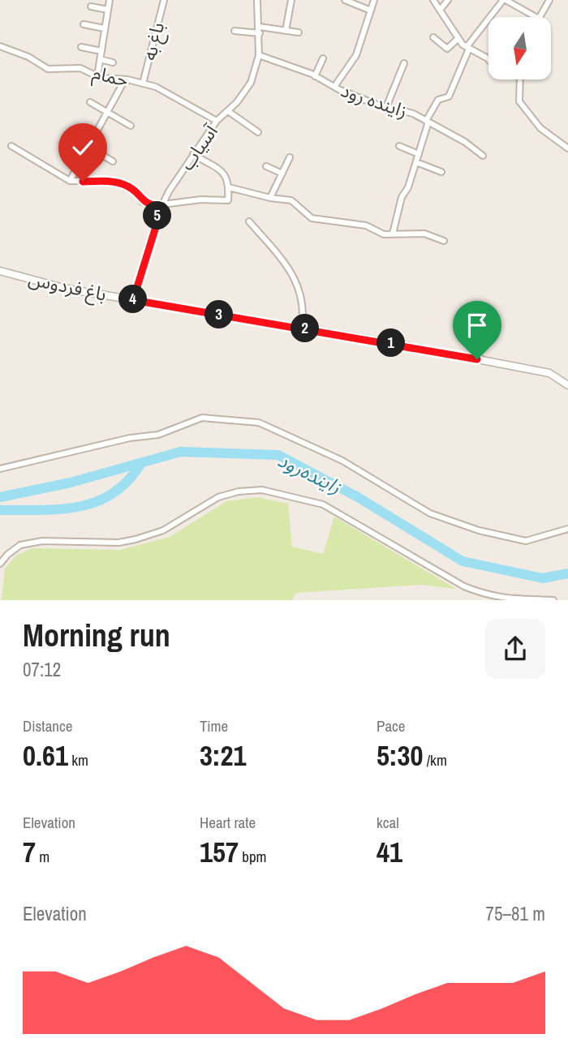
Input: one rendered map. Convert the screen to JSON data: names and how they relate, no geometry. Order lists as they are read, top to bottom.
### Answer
{
  "streets": {
    "street": [
      "باغ به",
      "حمام",
      "زاینده رود",
      "آسیاب",
      "باغ فردوس"
    ]
  },
  "crossings": [
    ["باغ به", "حمام"],
    ["حمام", "آسیاب"],
    ["زاینده رود", "آسیاب"],
    ["آسیاب", "باغ فردوس"]
  ],
  "water": ["زاینده‌رود"],
  "north": "bottom",
  "page": {
    "pins": [
      "5",
      "4",
      "3",
      "2",
      "1"
    ],
    "heading": ["Morning run", "07:12"],
    "stats": [
      ["Distance", "0.61 km"],
      ["Time", "3:21"],
      ["Pace", "5:30 /km"],
      ["Elevation", "7 m"],
      ["Heart rate", "157 bpm"],
      ["kcal", "41"]
    ],
    "chart": ["Elevation", "75–81 m"]
  }
}
